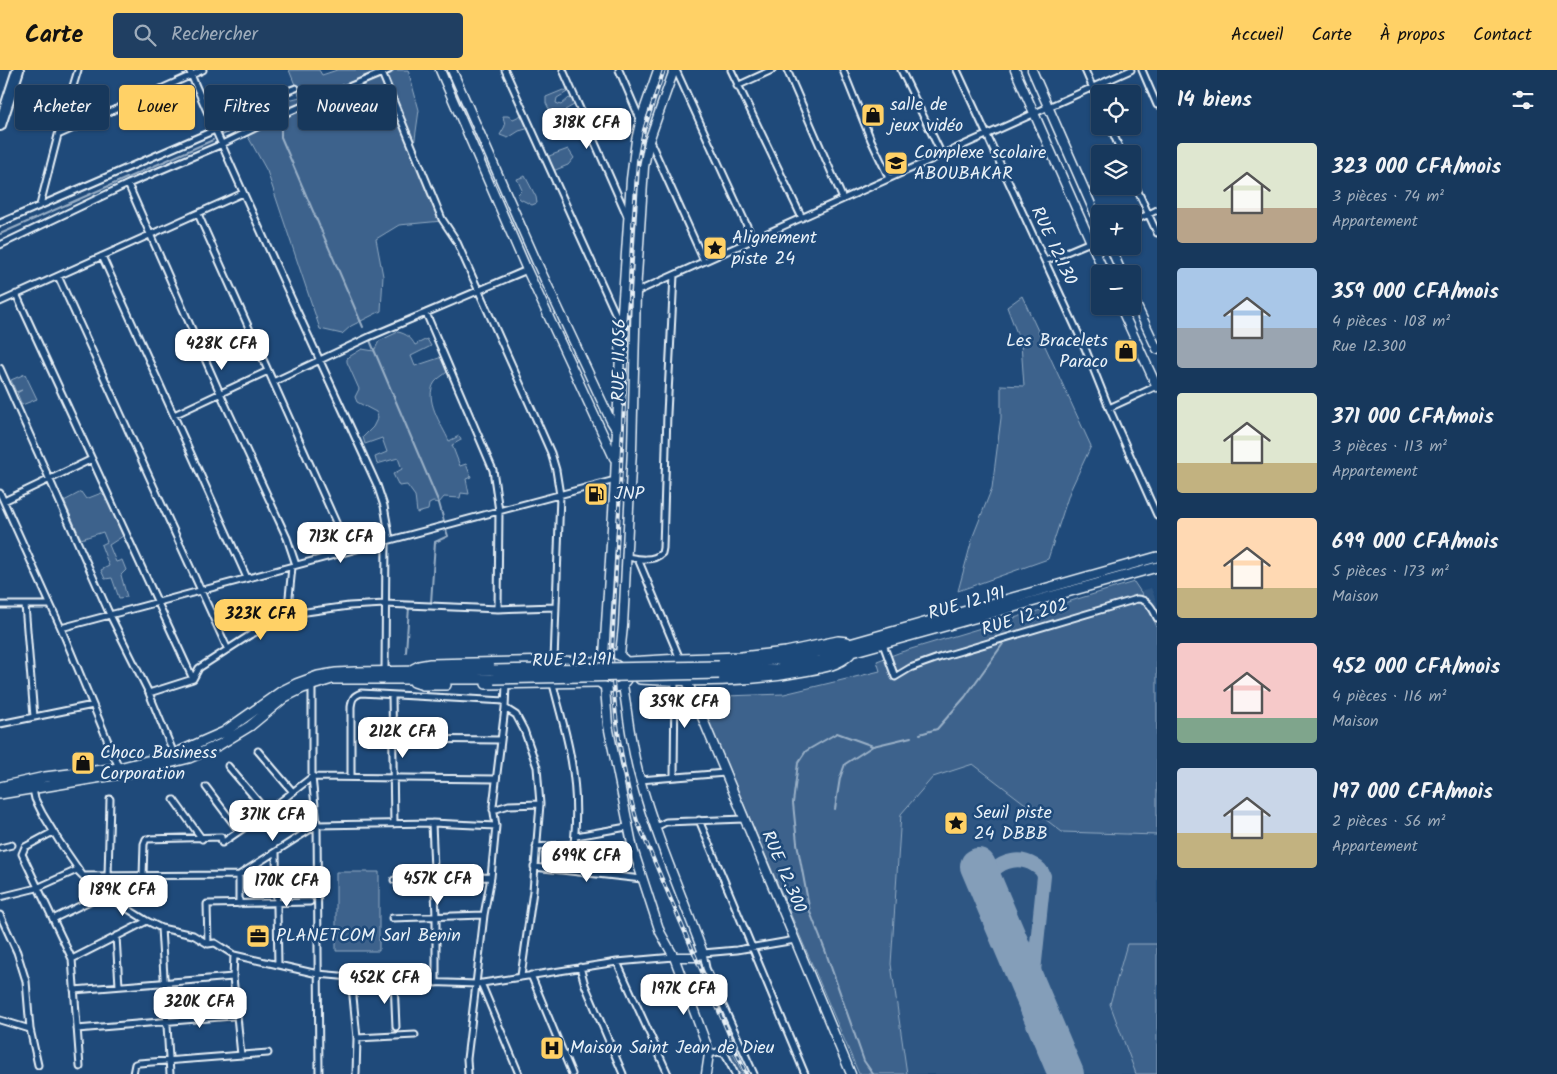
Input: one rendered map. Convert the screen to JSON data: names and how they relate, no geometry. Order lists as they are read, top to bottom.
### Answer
{
  "streets": {
    "main road": ["RUE 11.056", "RUE 12.191", "RUE 12.300"],
    "street": ["RUE 12.130", "RUE 12.202"]
  },
  "crossings": [
    ["RUE 12.191", "RUE 12.202"]
  ],
  "places": {
    "shop": ["salle de jeux vidéo", "Les Bracelets Paraco", "Choco Business Corporation"],
    "school or university": ["Complexe scolaire ABOUBAKAR"],
    "place": ["Alignement piste 24", "Seuil piste 24 DBBB"],
    "fuel station": ["JNP"],
    "office": ["PLANETCOM Sarl Benin"],
    "hospital": ["Maison Saint Jean de Dieu"]
  },
  "page": {
    "header": "Carte",
    "search": "Rechercher",
    "nav": [
      "Accueil",
      "Carte",
      "À propos",
      "Contact"
    ],
    "heading": "14 biens",
    "map_buttons": ["+", "−"],
    "chip": [
      "Acheter",
      "Louer",
      "Filtres",
      "Nouveau"
    ],
    "price": [
      "318K CFA",
      "428K CFA",
      "713K CFA",
      "323K CFA",
      "359K CFA",
      "212K CFA",
      "371K CFA",
      "699K CFA",
      "457K CFA",
      "170K CFA",
      "189K CFA",
      "452K CFA",
      "197K CFA",
      "320K CFA"
    ],
    "list": [
      {
        "name": "323 000 CFA/mois",
        "note": "3 pièces · 74 m² · Appartement"
      },
      {
        "name": "359 000 CFA/mois",
        "note": "4 pièces · 108 m² · Rue 12.300"
      },
      {
        "name": "371 000 CFA/mois",
        "note": "3 pièces · 113 m² · Appartement"
      },
      {
        "name": "699 000 CFA/mois",
        "note": "5 pièces · 173 m² · Maison"
      },
      {
        "name": "452 000 CFA/mois",
        "note": "4 pièces · 116 m² · Maison"
      },
      {
        "name": "197 000 CFA/mois",
        "note": "2 pièces · 56 m² · Appartement"
      }
    ]
  }
}
